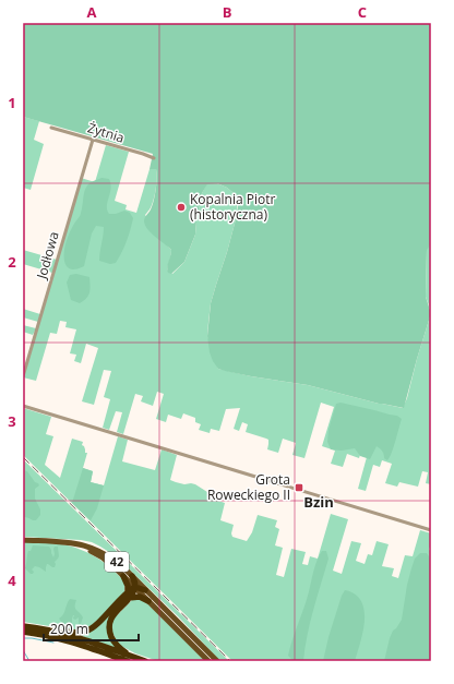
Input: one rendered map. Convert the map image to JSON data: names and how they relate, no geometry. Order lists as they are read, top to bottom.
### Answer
{
  "streets": {
    "main road": ["42"],
    "street": ["Żytnia", "Jodłowa"]
  },
  "crossings": [
    ["Żytnia", "Jodłowa"]
  ],
  "districts": ["Bzin"],
  "places": {
    "other": ["Kopalnia Piotr (historyczna)"],
    "transit": ["Grota Roweckiego II"]
  },
  "scale_bar": "200 m",
  "grid": {
    "columns": ["A", "B", "C"],
    "rows": [
      "1",
      "2",
      "3",
      "4"
    ]
  }
}
